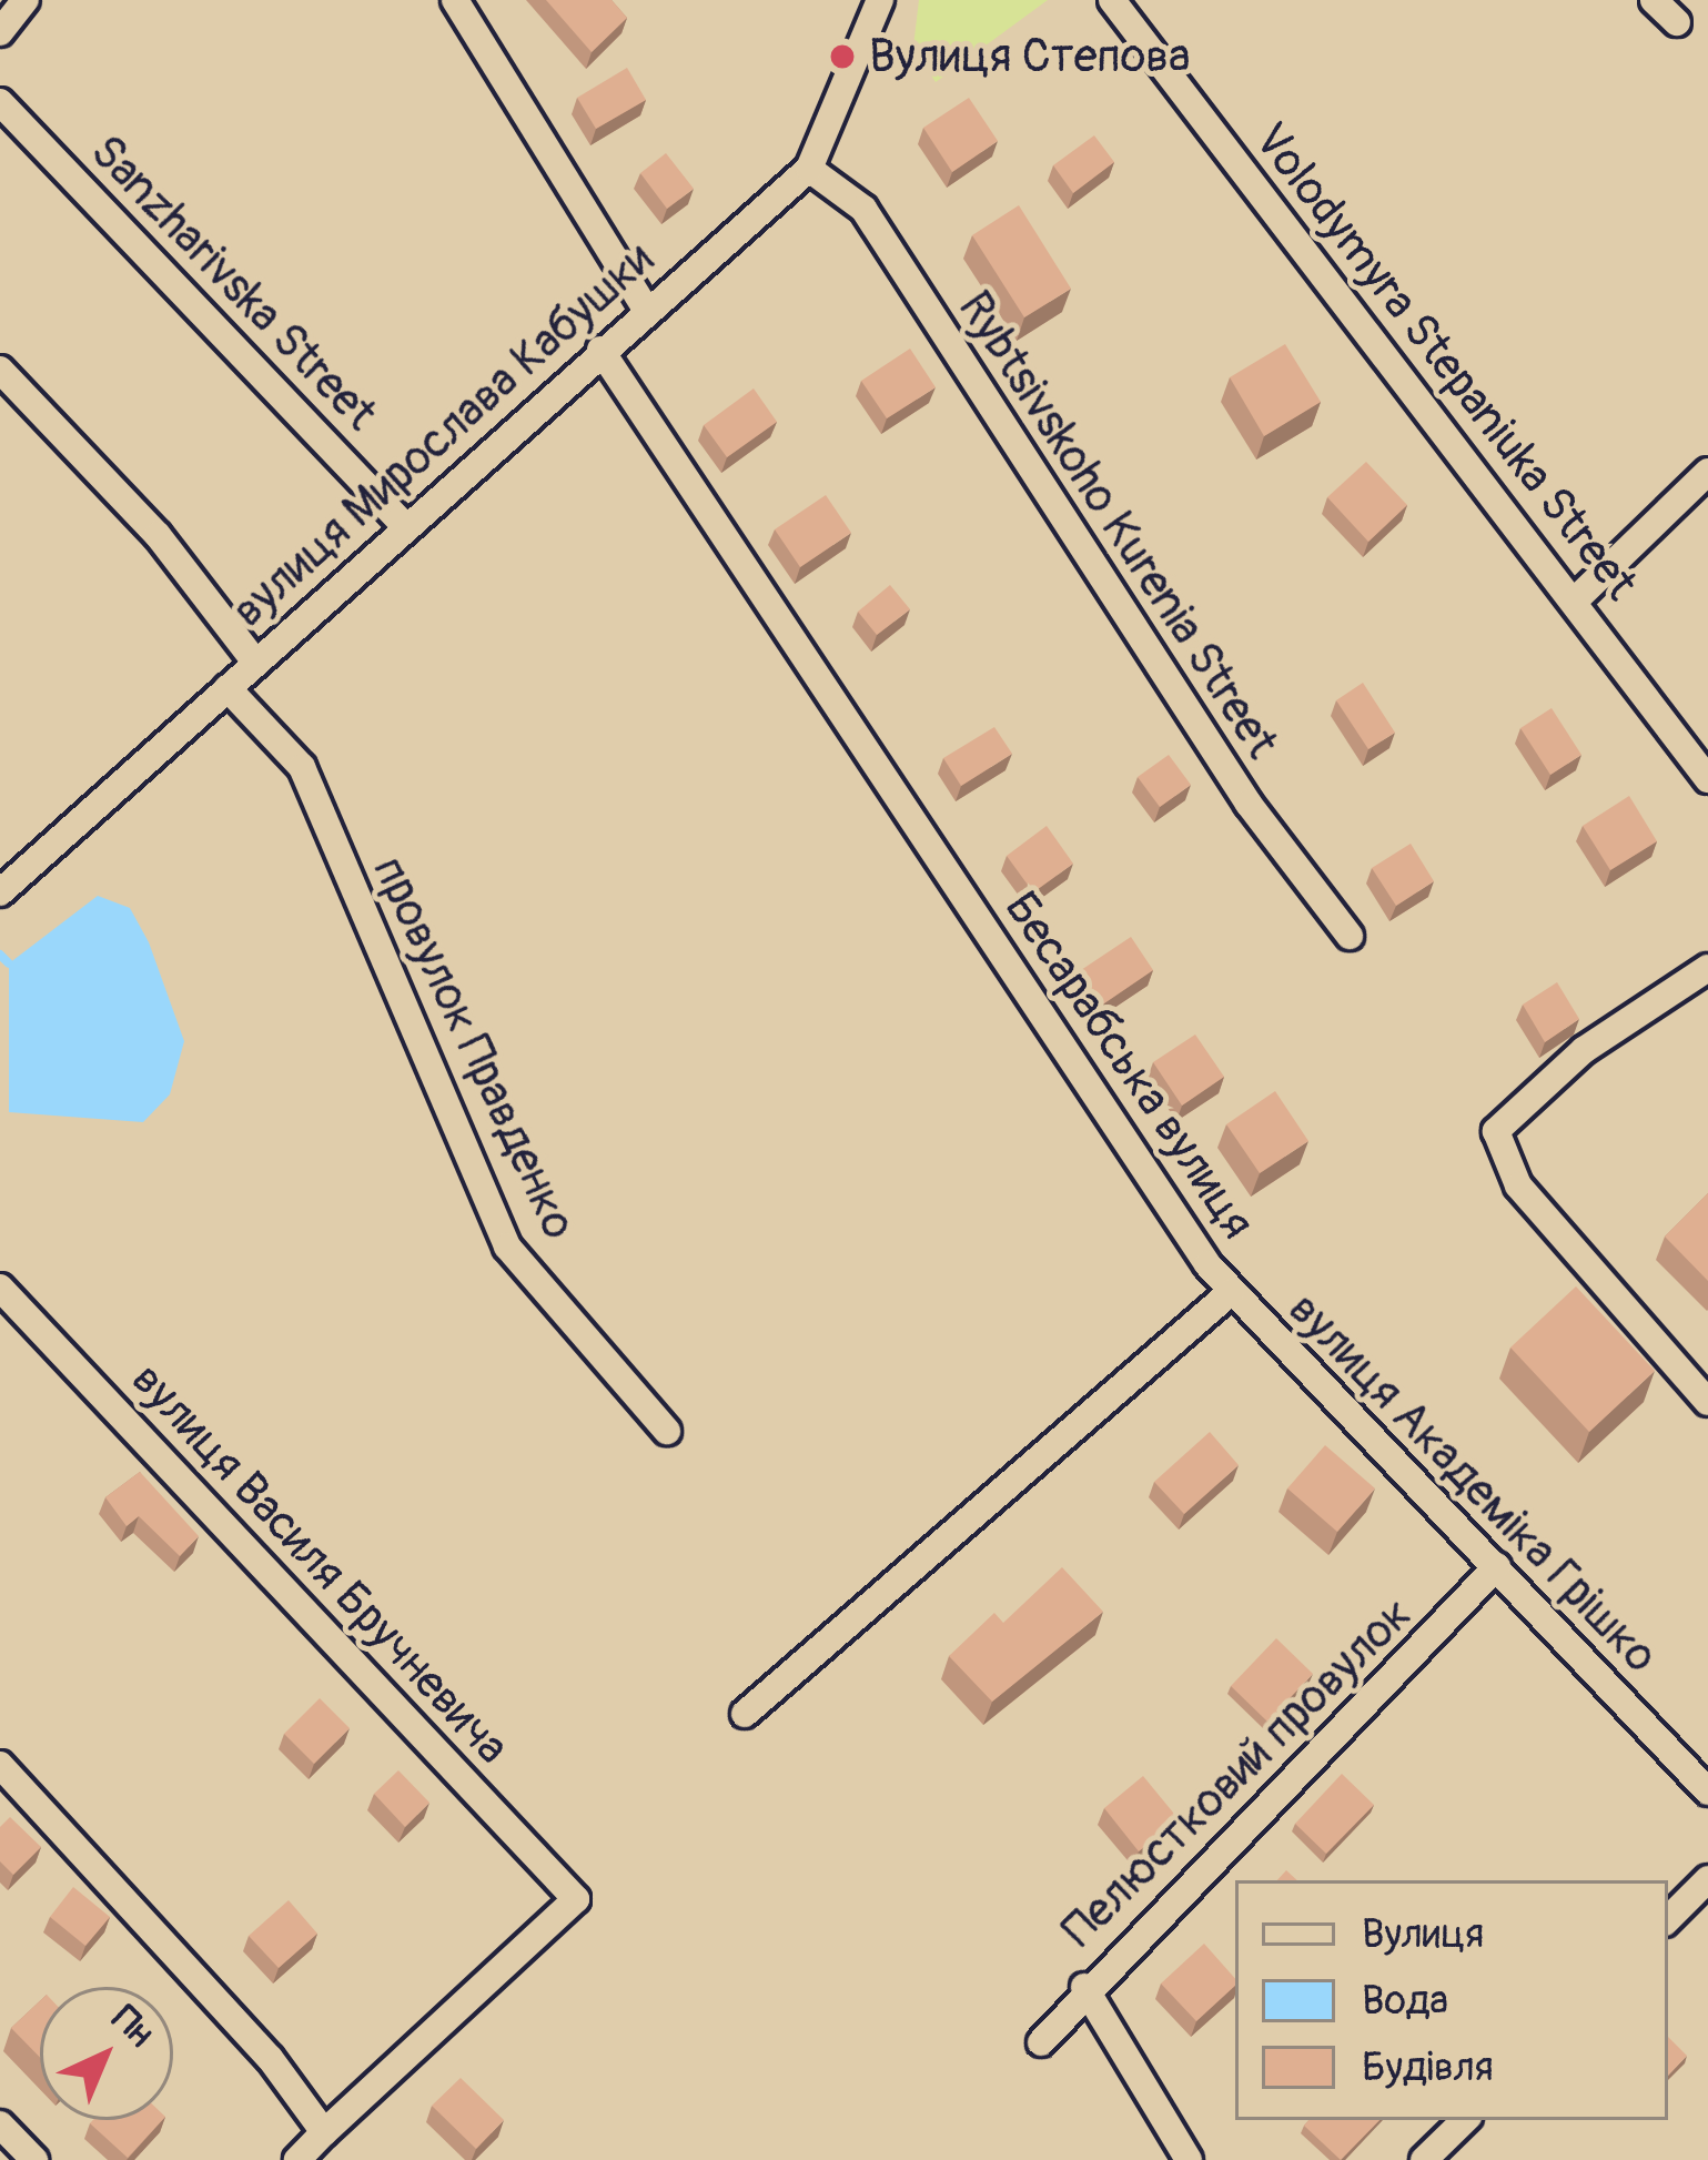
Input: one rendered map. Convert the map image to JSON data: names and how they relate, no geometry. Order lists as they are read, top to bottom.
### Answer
{
  "streets": {
    "street": [
      "Sanzharivska Street",
      "Volodymyra Stepaniuka Street",
      "вулиця Мирослава Кабушки",
      "Rybtsivskoho Kurenia Street",
      "провулок Правденко",
      "Бесарабська вулиця",
      "вулиця Академіка Грішко",
      "вулиця Василя Бручневича",
      "Пелюстковий провулок"
    ]
  },
  "crossings": [
    ["Sanzharivska Street", "вулиця Мирослава Кабушки"],
    ["вулиця Мирослава Кабушки", "Rybtsivskoho Kurenia Street"],
    ["вулиця Мирослава Кабушки", "провулок Правденко"],
    ["вулиця Мирослава Кабушки", "Бесарабська вулиця"],
    ["Бесарабська вулиця", "вулиця Академіка Грішко"],
    ["вулиця Академіка Грішко", "Пелюстковий провулок"]
  ],
  "places": ["Вулиця Степова"],
  "legend": ["Вулиця", "Вода", "Будівля"],
  "north": "top right"
}
